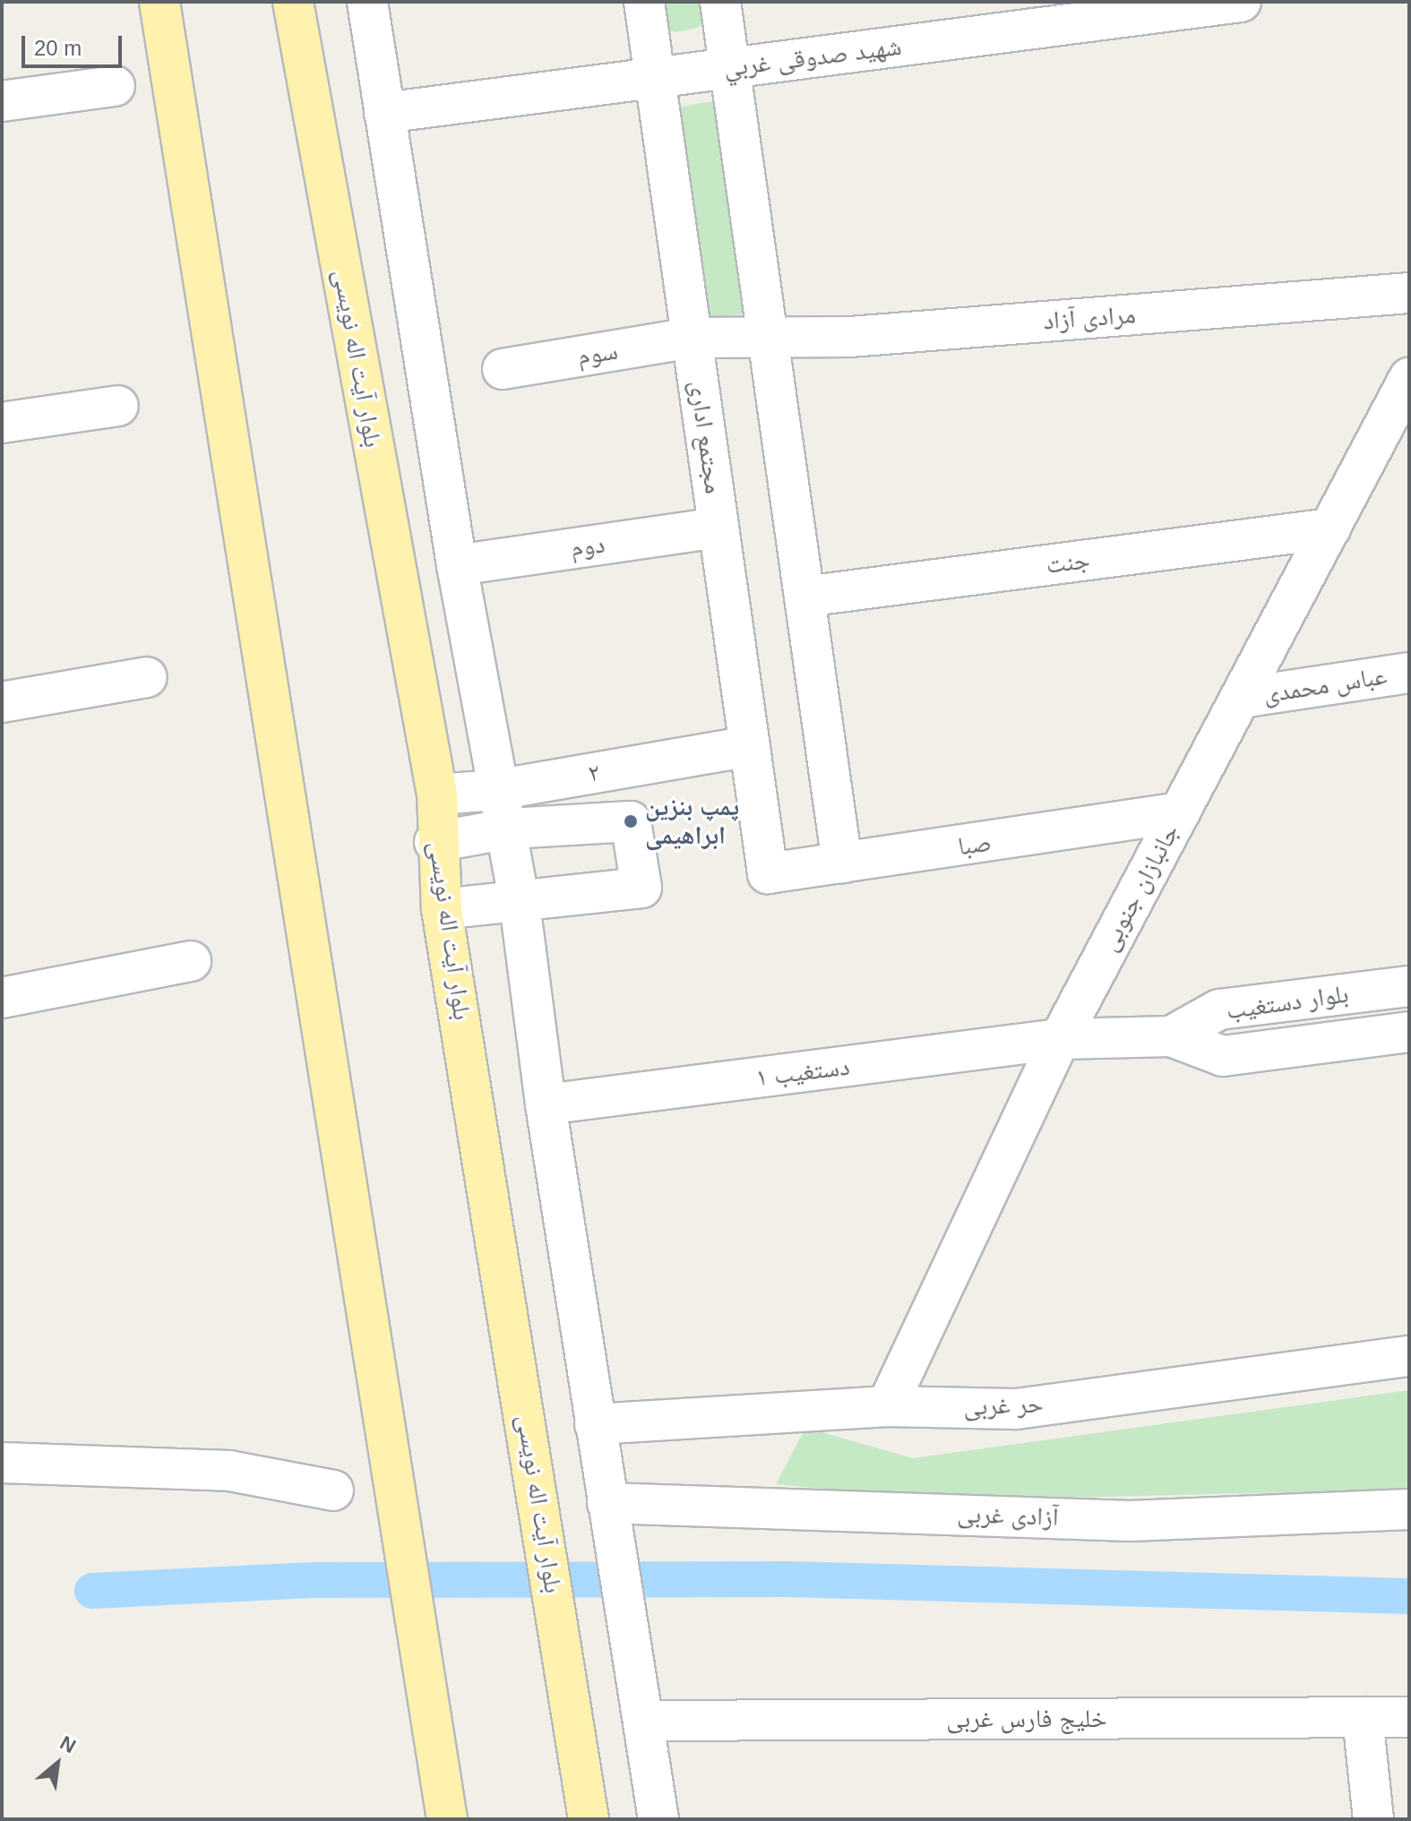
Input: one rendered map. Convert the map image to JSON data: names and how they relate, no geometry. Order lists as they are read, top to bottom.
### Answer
{
  "streets": {
    "main road": ["بلوار آیت اله نویسی"],
    "street": [
      "شهید صدوقی غربي",
      "مرادی آزاد",
      "سوم",
      "مجتمع اداری",
      "دوم",
      "جنت",
      "عباس محمدی",
      "۲",
      "صبا",
      "جانبازان جنوبی",
      "بلوار دستغیب",
      "دستغیب ۱",
      "حر غربی",
      "آزادی غربی",
      "خلیج فارس غربی"
    ]
  },
  "crossings": [
    ["شهید صدوقی غربي", "مجتمع اداری"],
    ["مرادی آزاد", "سوم"],
    ["مرادی آزاد", "مجتمع اداری"],
    ["سوم", "مجتمع اداری"],
    ["بلوار آیت اله نویسی", "۲"],
    ["مجتمع اداری", "دوم"],
    ["مجتمع اداری", "۲"],
    ["مجتمع اداری", "صبا"],
    ["جنت", "جانبازان جنوبی"],
    ["عباس محمدی", "جانبازان جنوبی"],
    ["صبا", "جانبازان جنوبی"],
    ["جانبازان جنوبی", "بلوار دستغیب"],
    ["جانبازان جنوبی", "دستغیب ۱"],
    ["جانبازان جنوبی", "حر غربی"],
    ["بلوار دستغیب", "دستغیب ۱"]
  ],
  "places": ["پمپ بنزین ابراهیمی"],
  "scale_bar": "20 m",
  "north": "top right"
}
